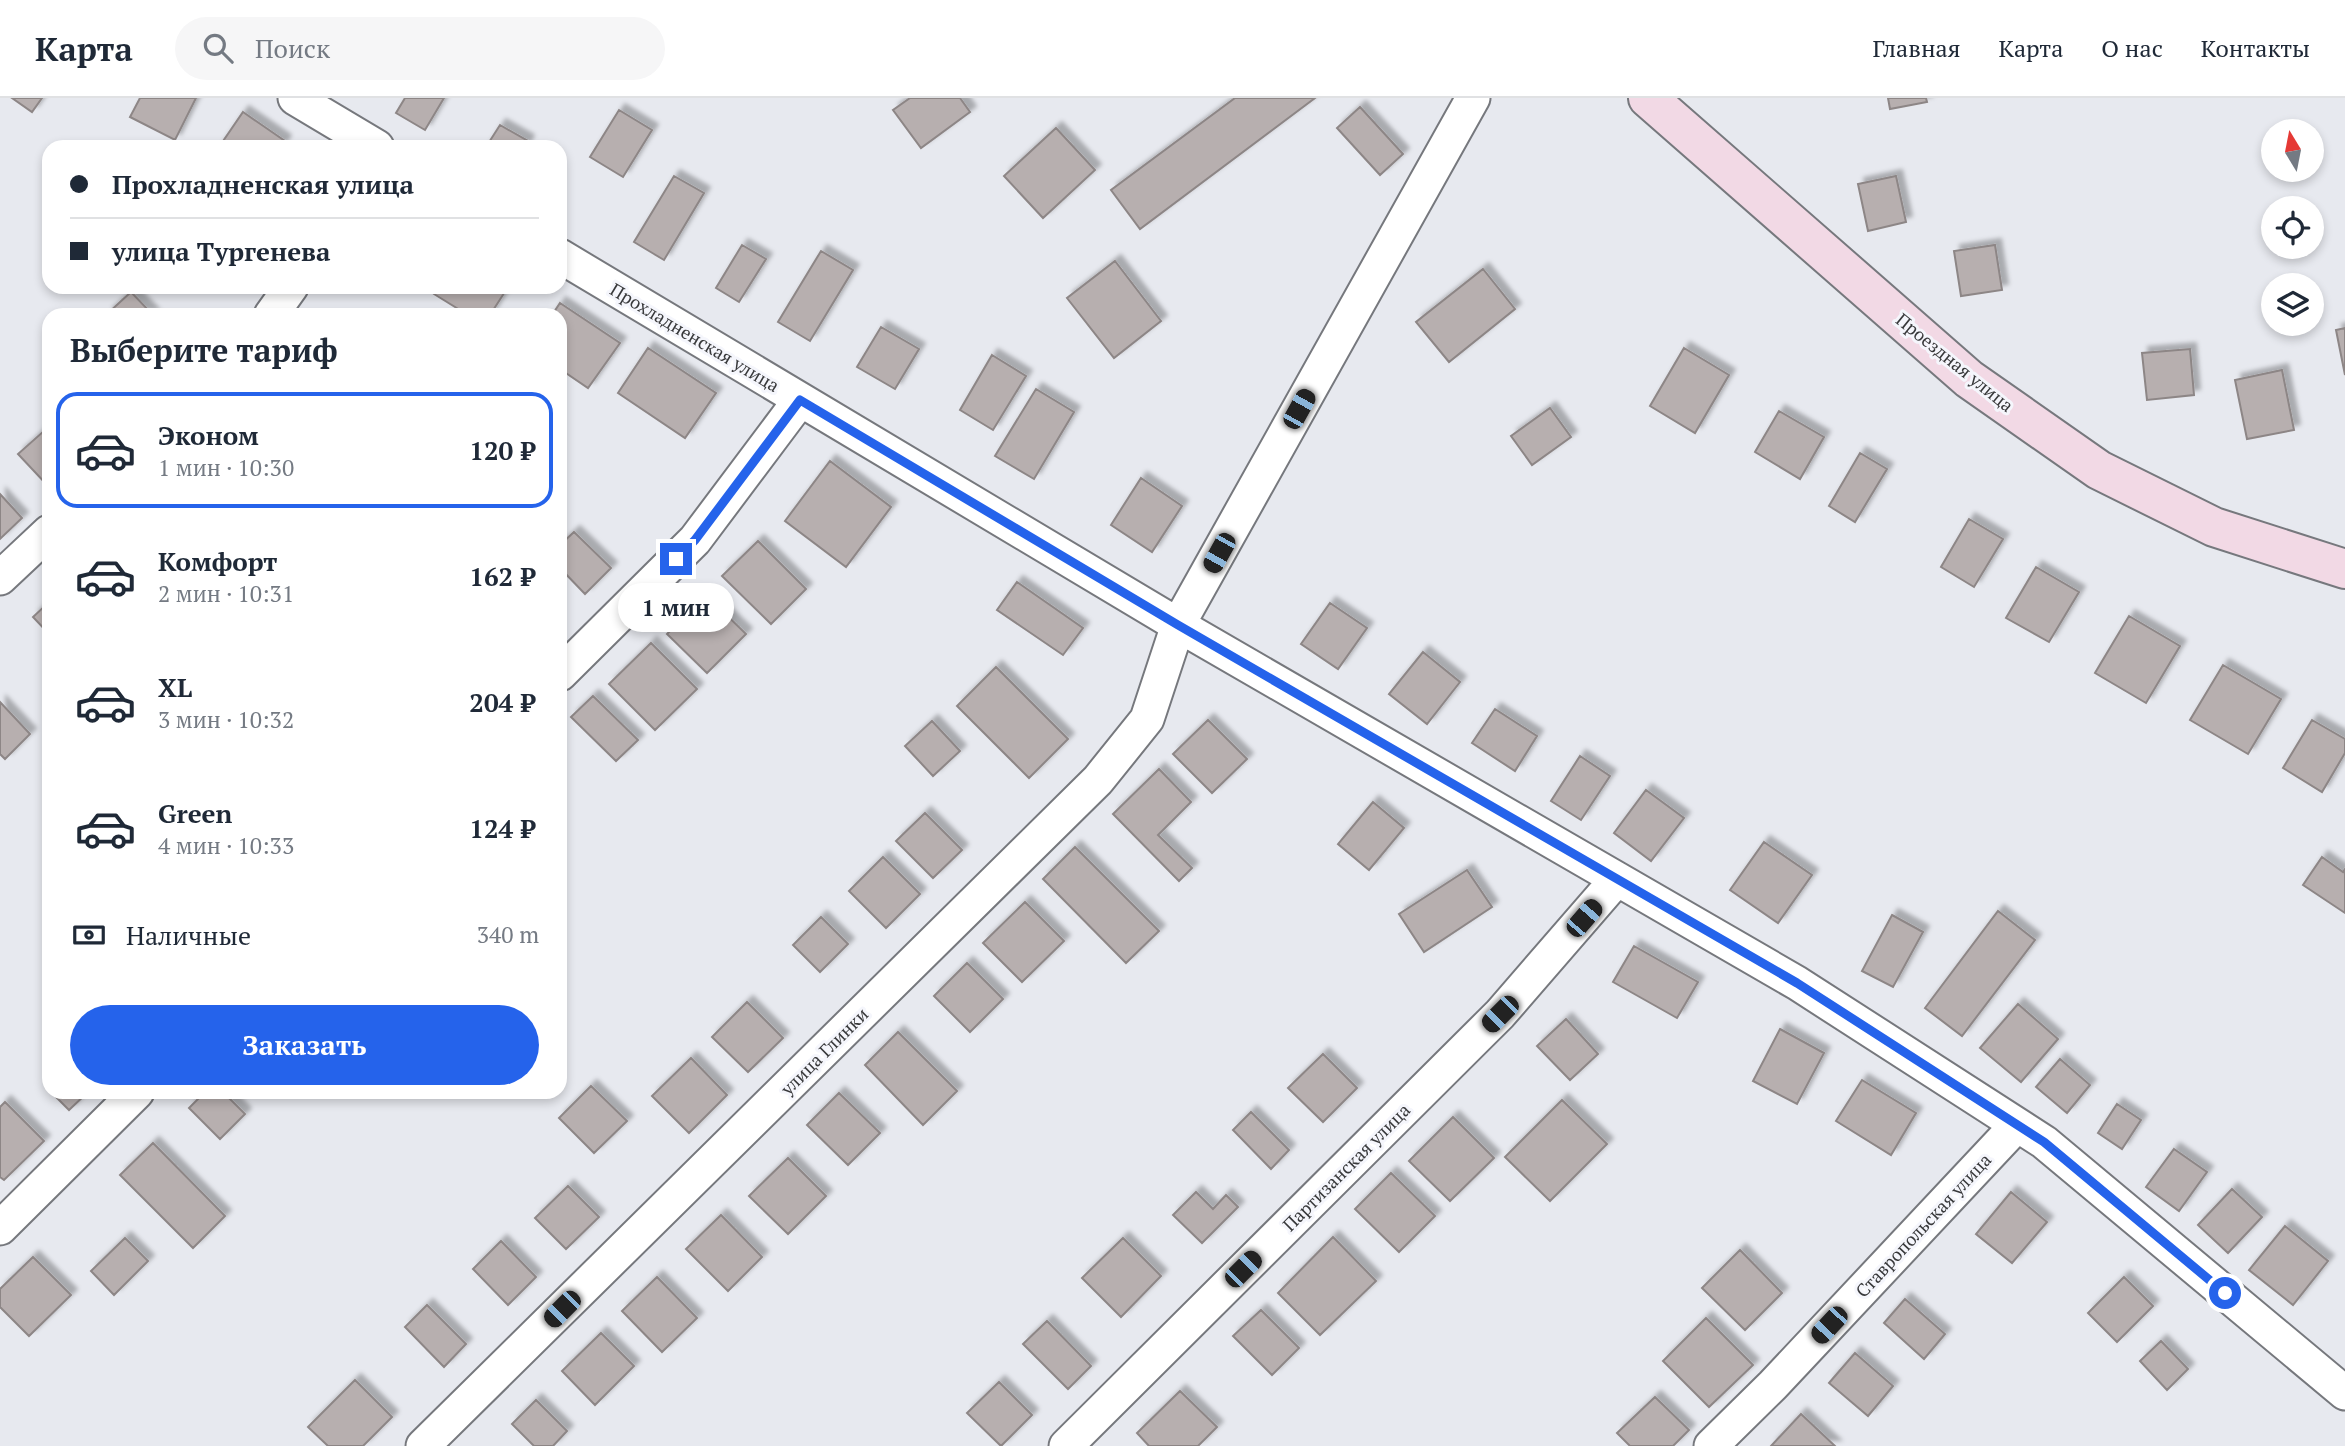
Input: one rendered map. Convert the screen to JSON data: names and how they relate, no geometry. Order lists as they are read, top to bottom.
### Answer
{
  "streets": {
    "main road": ["Проездная улица"],
    "street": [
      "Прохладненская улица",
      "улица Глинки",
      "Партизанская улица",
      "Ставропольская улица"
    ]
  },
  "crossings": [
    ["Прохладненская улица", "улица Глинки"],
    ["Прохладненская улица", "Партизанская улица"],
    ["Прохладненская улица", "Ставропольская улица"]
  ],
  "north": "top",
  "page": {
    "header": "Карта",
    "search": "Поиск",
    "nav": [
      "Главная",
      "Карта",
      "О нас",
      "Контакты"
    ],
    "banner": ["Прохладненская улица", "улица Тургенева"],
    "heading": "Выберите тариф",
    "list": [
      {
        "name": "Эконом",
        "note": "1 мин · 10:30",
        "value": "120 ₽"
      },
      {
        "name": "Комфорт",
        "note": "2 мин · 10:31",
        "value": "162 ₽"
      },
      {
        "name": "XL",
        "note": "3 мин · 10:32",
        "value": "204 ₽"
      },
      {
        "name": "Green",
        "note": "4 мин · 10:33",
        "value": "124 ₽"
      }
    ],
    "bubble": "1 мин",
    "pay": ["Наличные", "340 m"],
    "buttons": "Заказать"
  }
}
